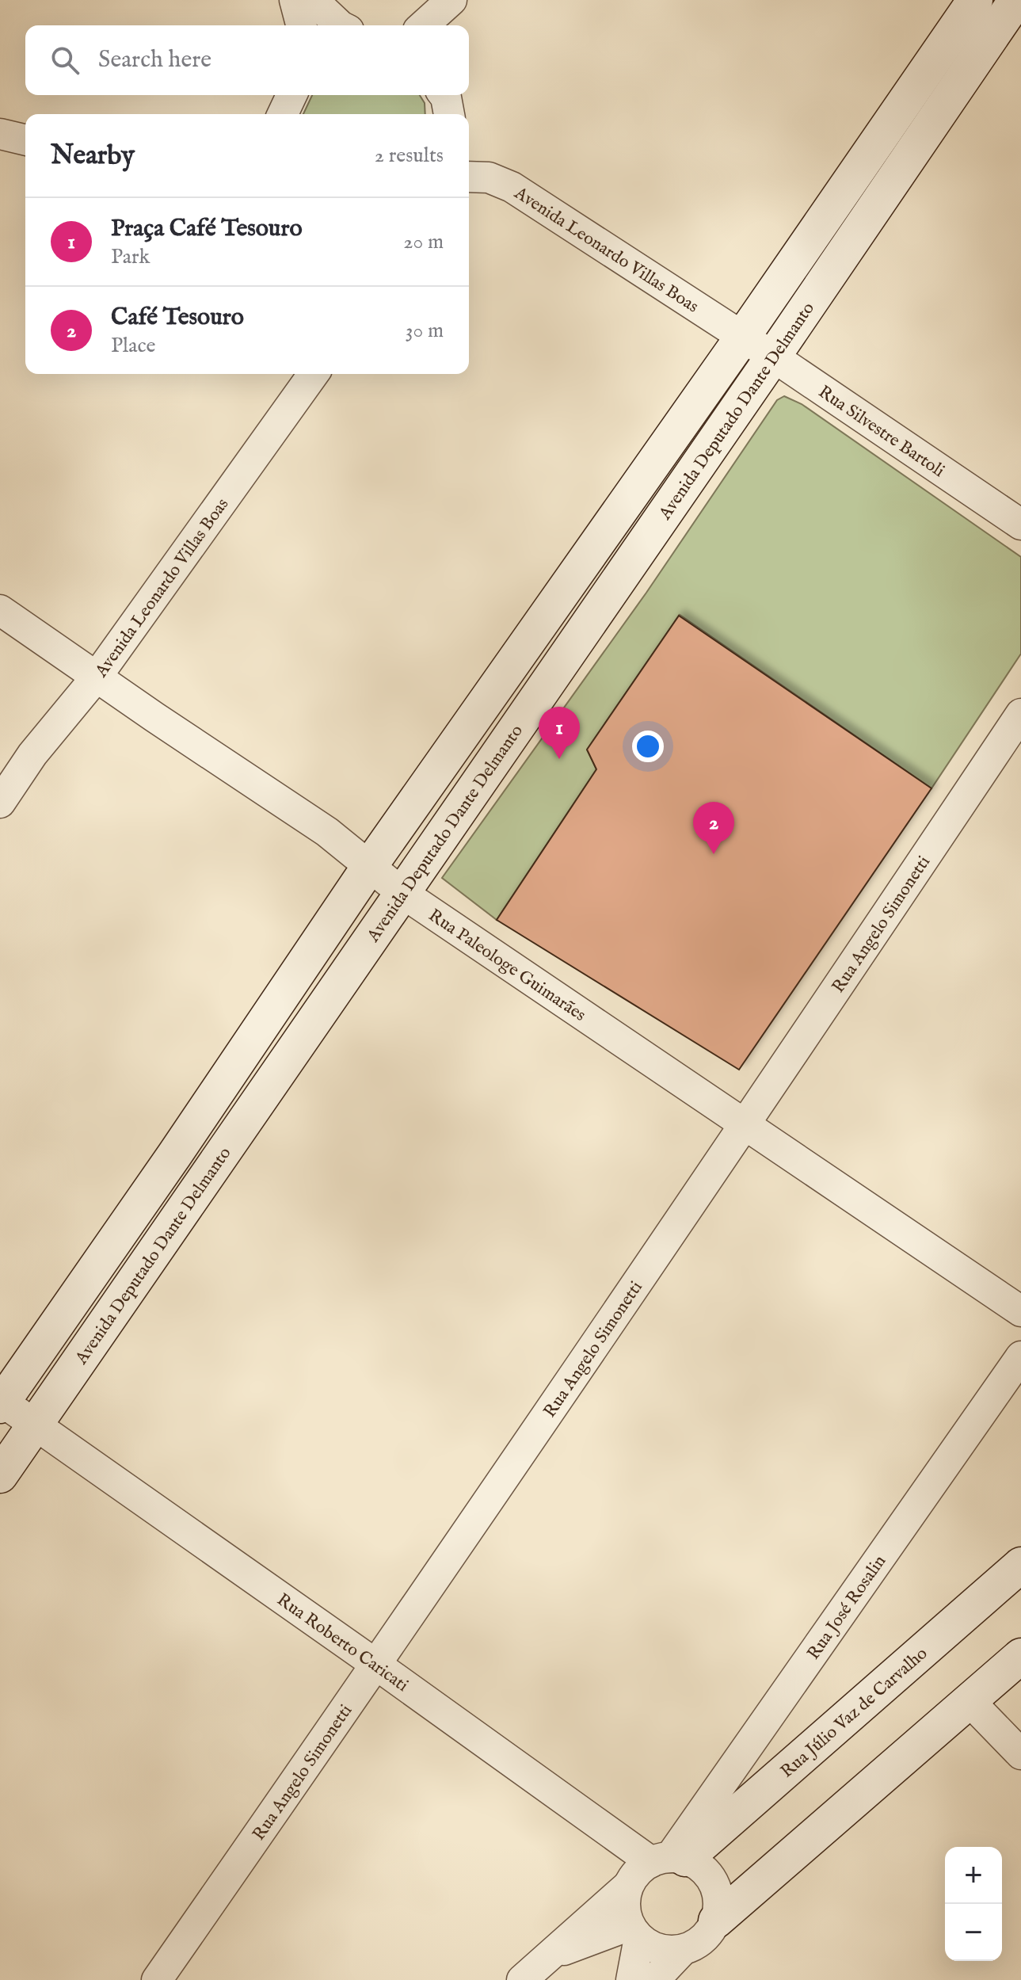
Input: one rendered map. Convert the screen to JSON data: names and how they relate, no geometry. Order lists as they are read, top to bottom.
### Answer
{
  "streets": {
    "main road": ["Avenida Deputado Dante Delmanto", "Rua Júlio Vaz de Carvalho"],
    "street": [
      "Avenida Leonardo Villas Boas",
      "Rua Silvestre Bartoli",
      "Rua Angelo Simonetti",
      "Rua Paleologe Guimarães",
      "Rua José Rosalin",
      "Rua Roberto Caricati"
    ]
  },
  "crossings": [
    ["Avenida Leonardo Villas Boas", "Avenida Deputado Dante Delmanto"],
    ["Avenida Leonardo Villas Boas", "Rua Silvestre Bartoli"],
    ["Avenida Leonardo Villas Boas", "Rua Paleologe Guimarães"],
    ["Avenida Deputado Dante Delmanto", "Rua Silvestre Bartoli"],
    ["Avenida Deputado Dante Delmanto", "Rua Paleologe Guimarães"],
    ["Avenida Deputado Dante Delmanto", "Rua Roberto Caricati"],
    ["Rua Angelo Simonetti", "Rua Paleologe Guimarães"],
    ["Rua Angelo Simonetti", "Rua Roberto Caricati"],
    ["Rua José Rosalin", "Rua Roberto Caricati"],
    ["Rua José Rosalin", "Rua Júlio Vaz de Carvalho"],
    ["Rua Roberto Caricati", "Rua Júlio Vaz de Carvalho"]
  ],
  "page": {
    "search": "Search here",
    "heading": ["Nearby", "2 results"],
    "list": [
      {
        "mark": "1",
        "name": "Praça Café Tesouro",
        "note": "Park",
        "value": "20 m"
      },
      {
        "mark": "2",
        "name": "Café Tesouro",
        "note": "Place",
        "value": "30 m"
      }
    ],
    "pins": ["1", "2"],
    "map_buttons": ["+", "−"]
  }
}
